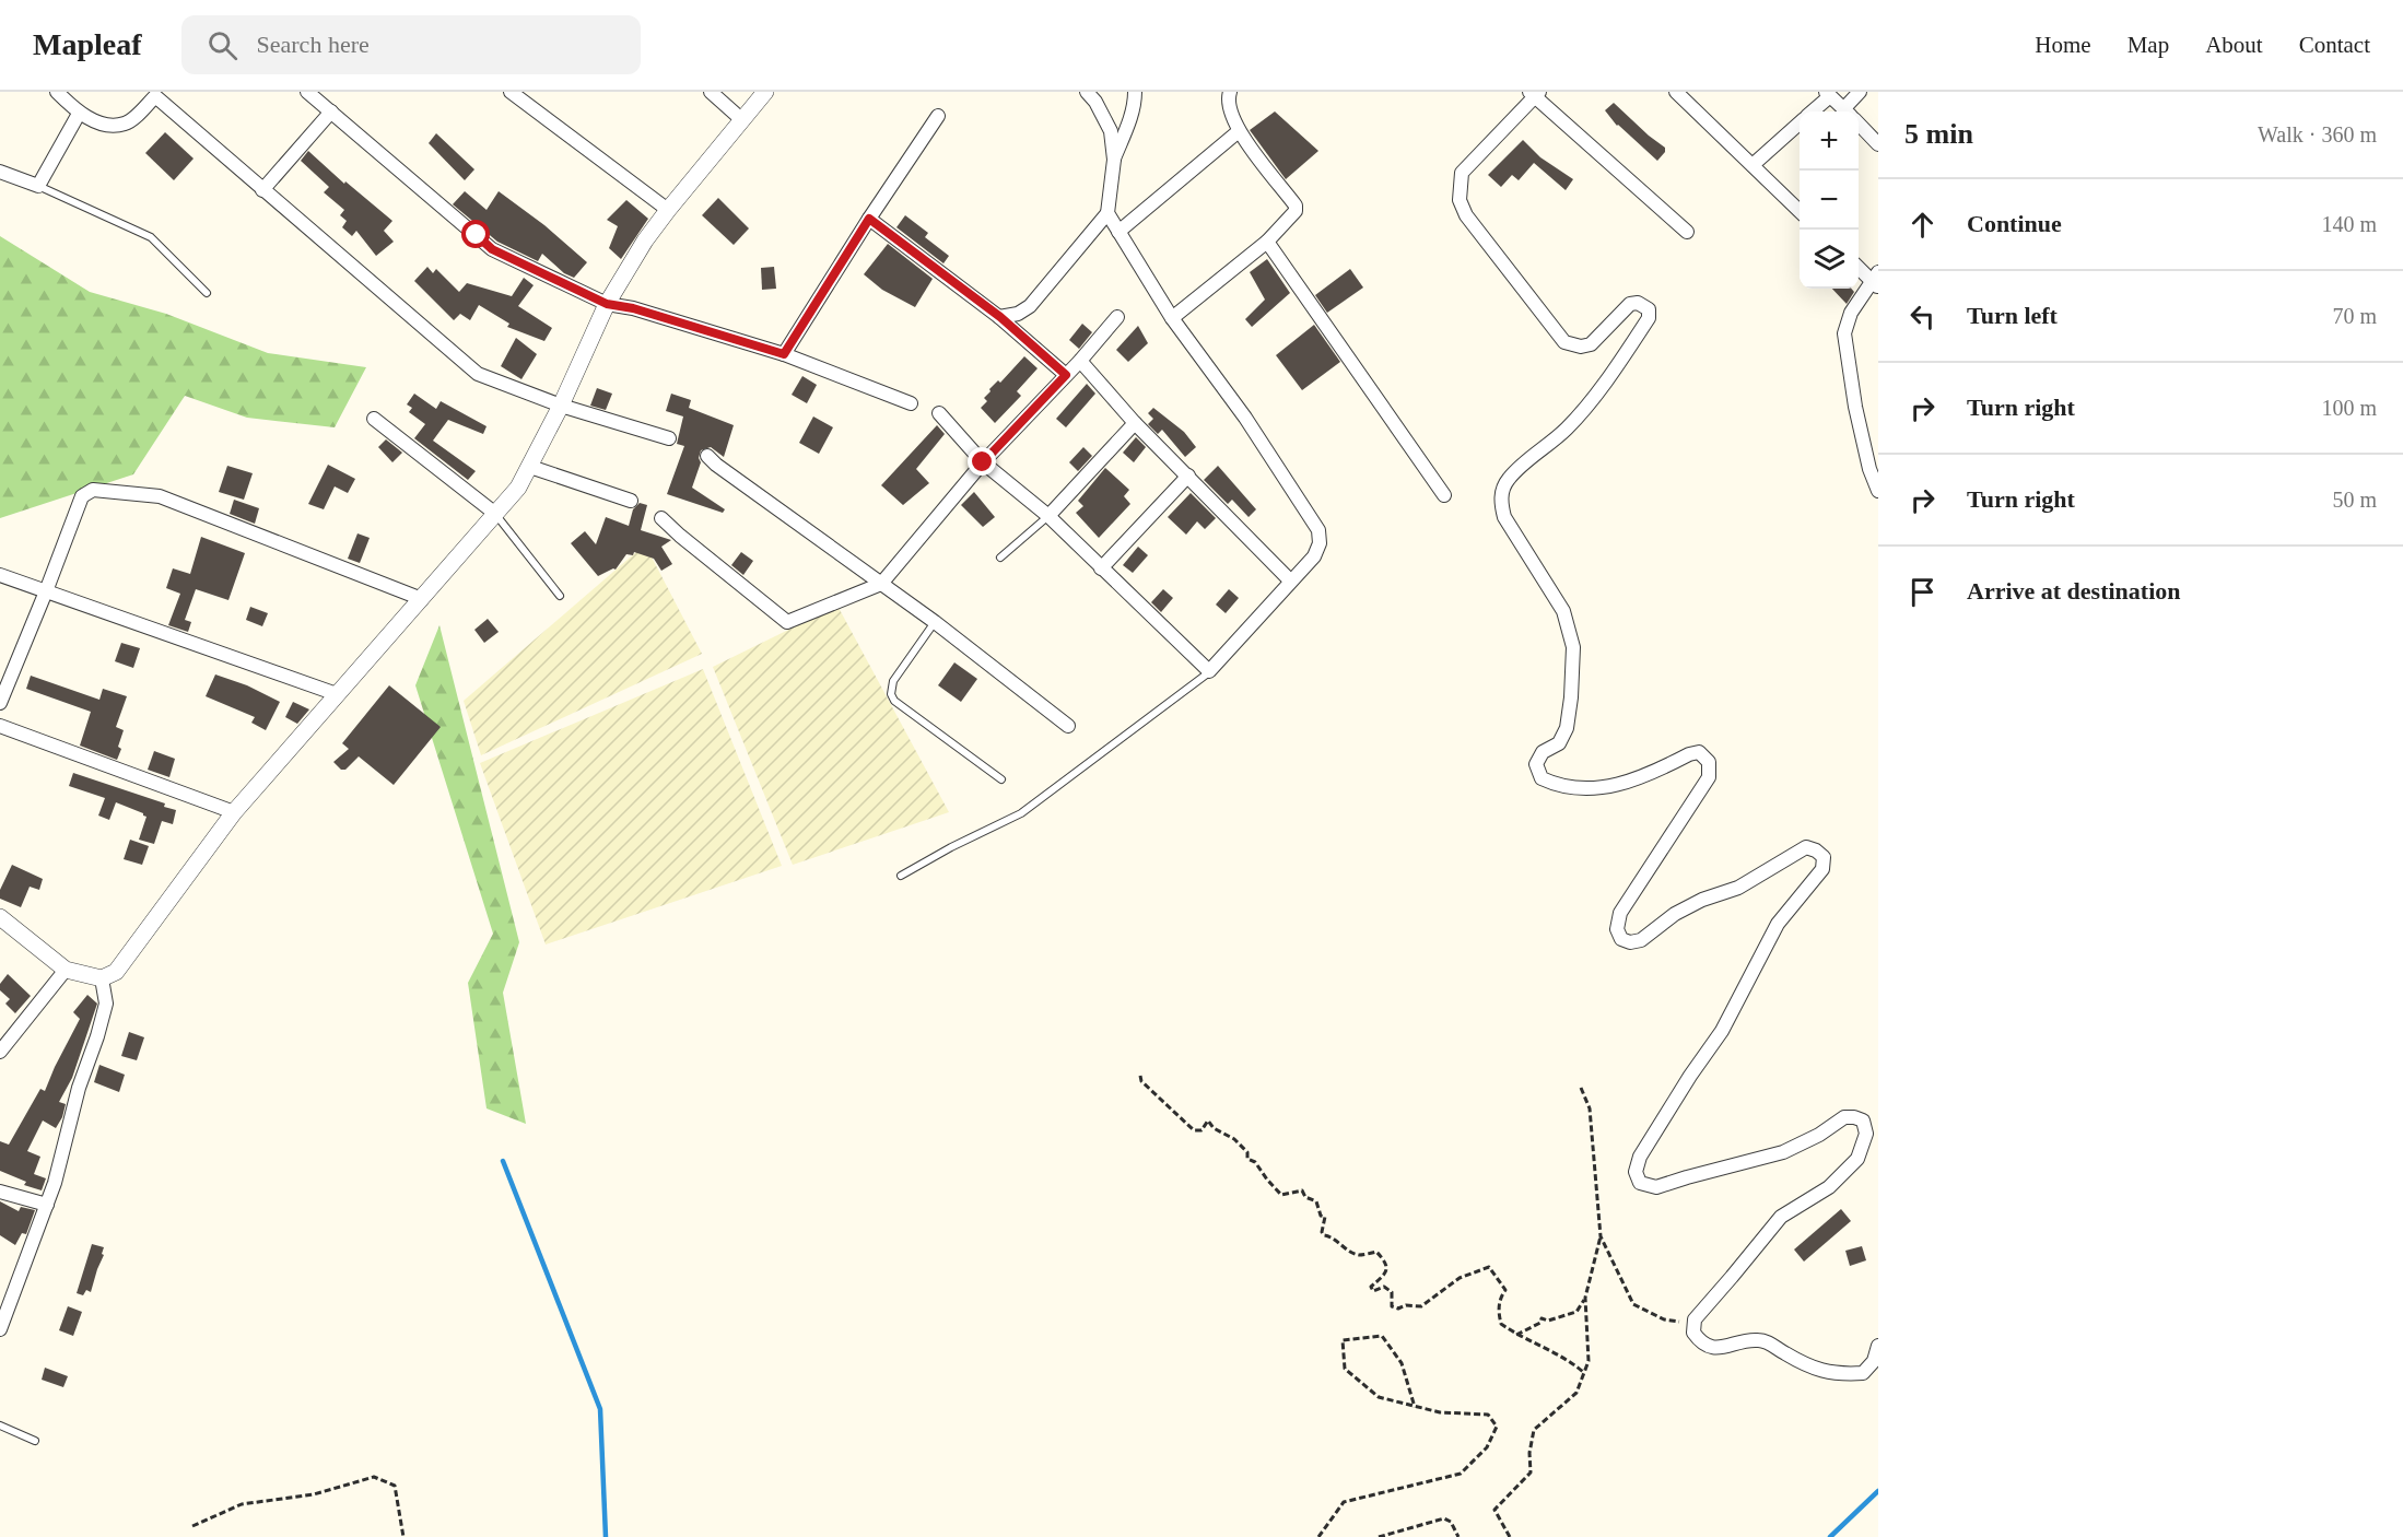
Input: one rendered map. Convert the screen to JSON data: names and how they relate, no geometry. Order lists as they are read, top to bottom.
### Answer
{
  "page": {
    "header": "Mapleaf",
    "search": "Search here",
    "nav": [
      "Home",
      "Map",
      "About",
      "Contact"
    ],
    "heading": ["5 min", "Walk · 360 m"],
    "map_buttons": ["+", "−"],
    "list": [
      ["Continue", "140 m"],
      ["Turn left", "70 m"],
      ["Turn right", "100 m"],
      ["Turn right", "50 m"],
      "Arrive at destination"
    ]
  }
}
